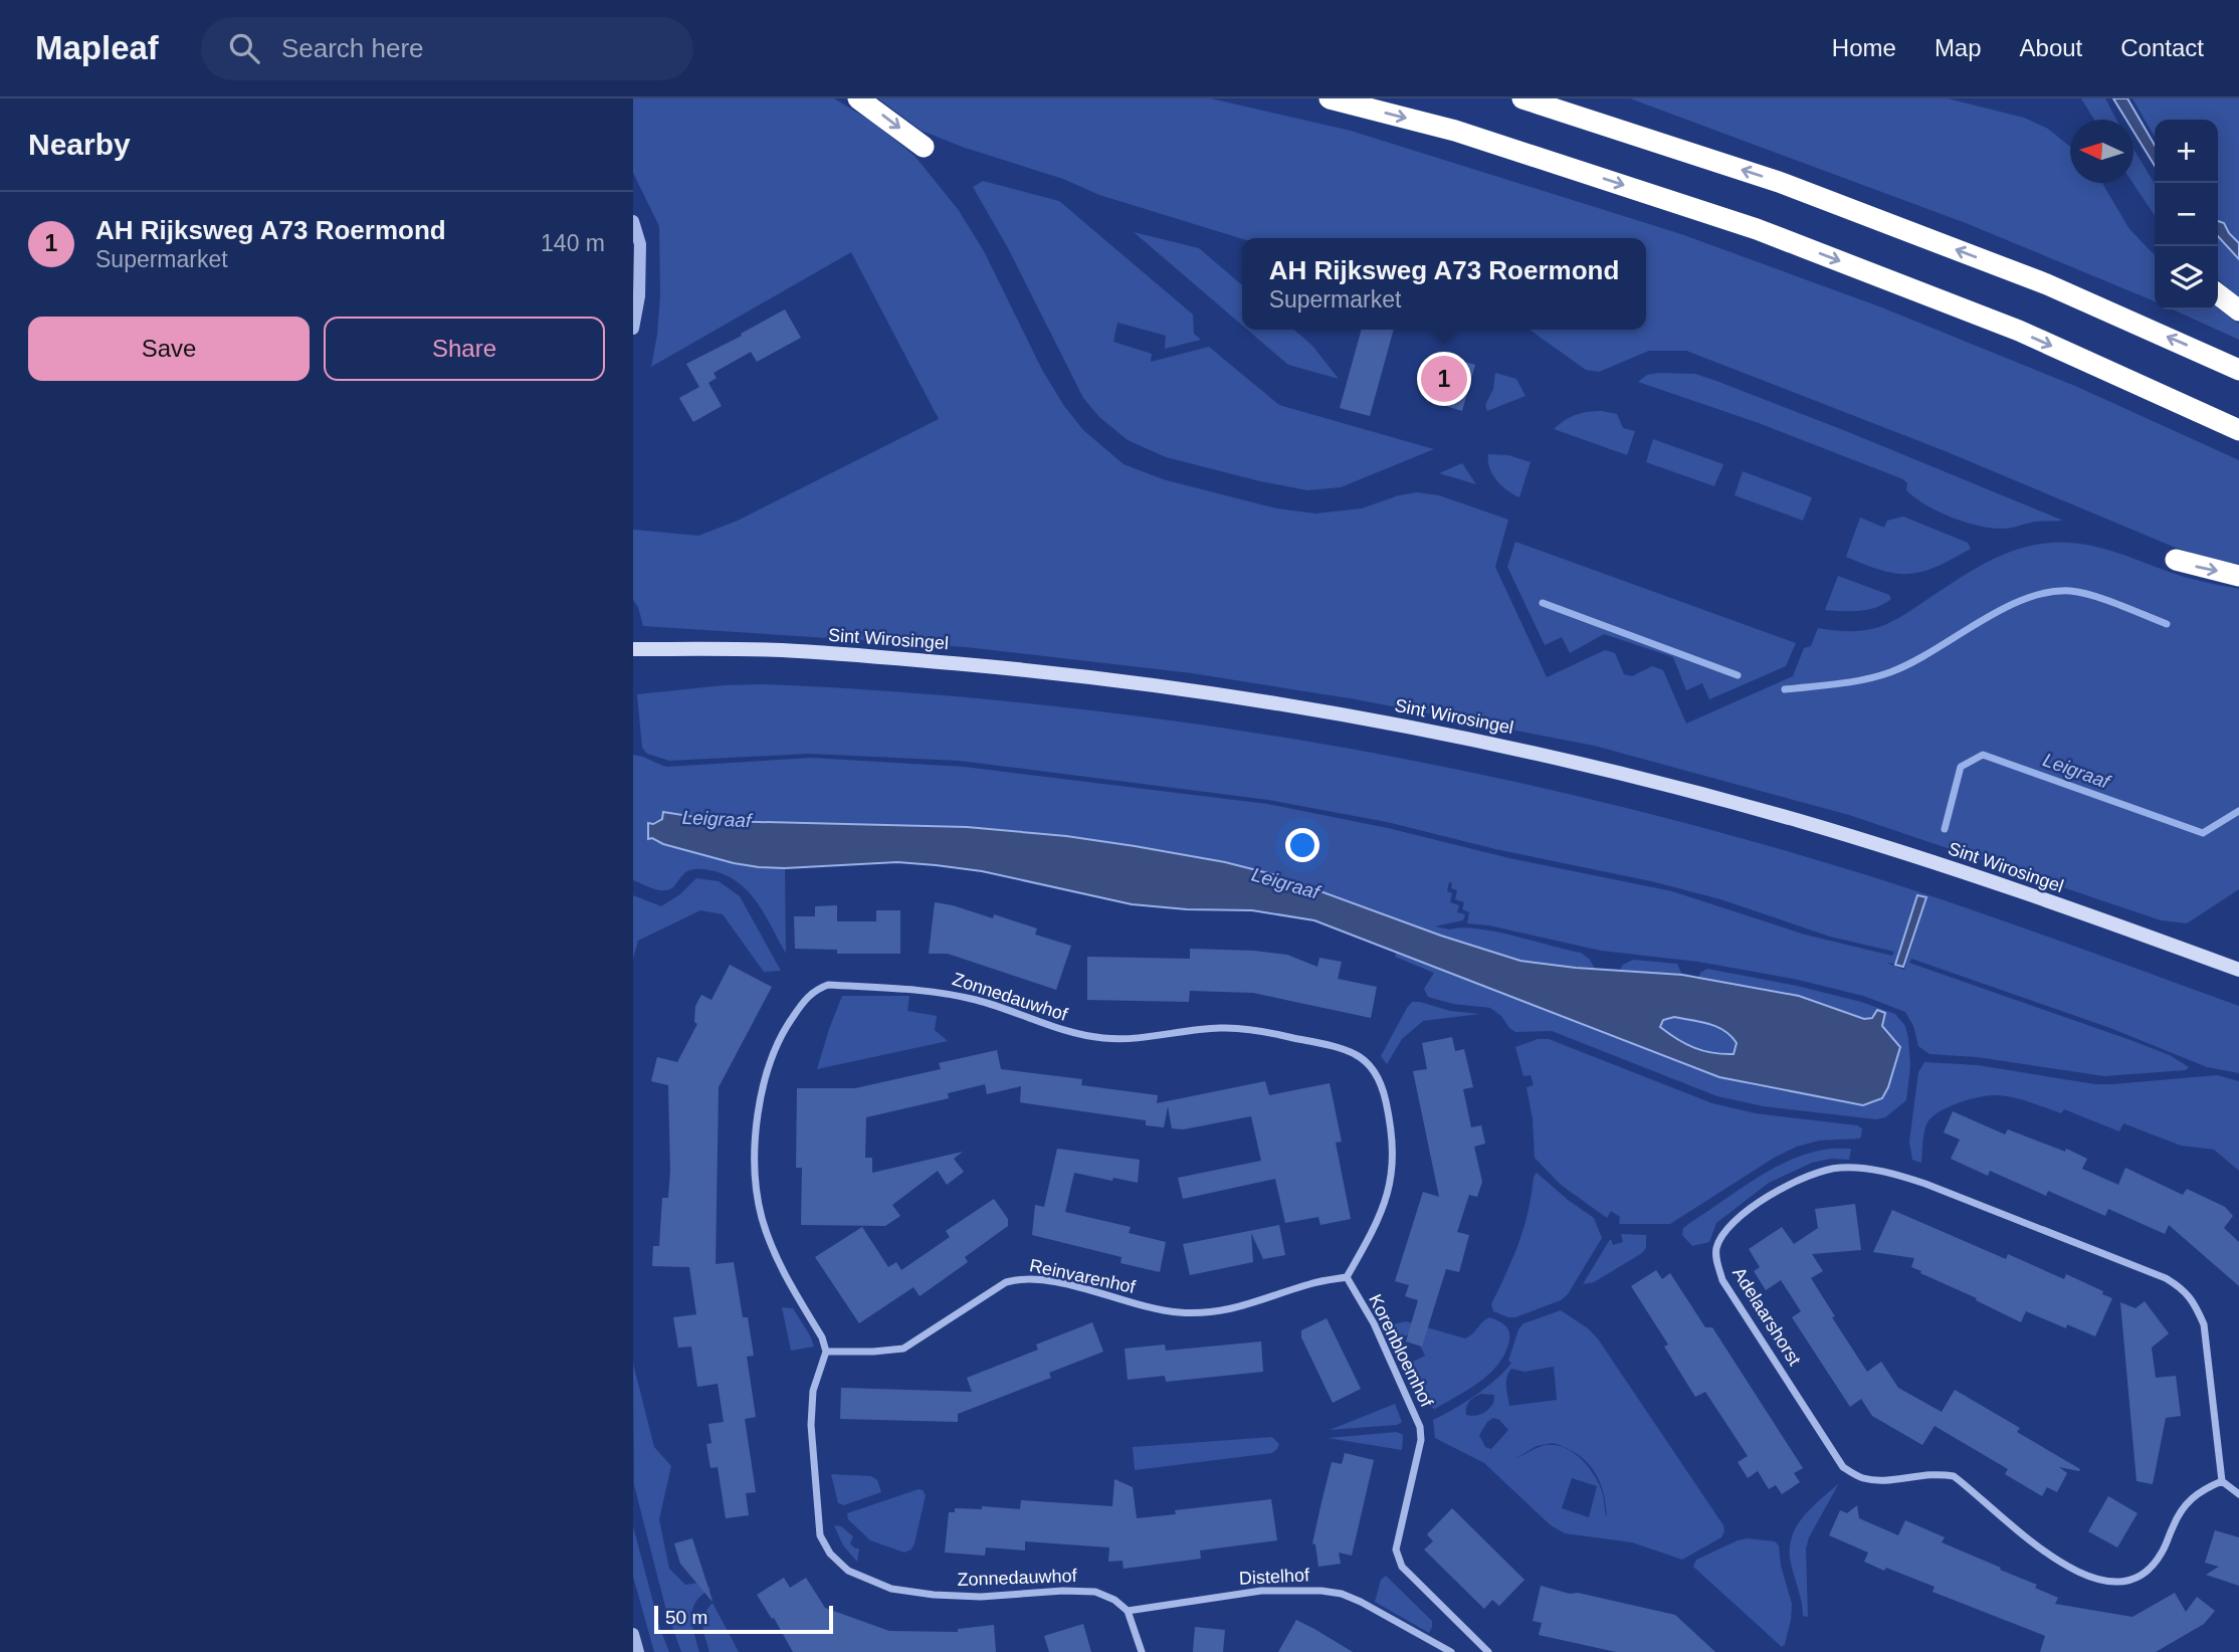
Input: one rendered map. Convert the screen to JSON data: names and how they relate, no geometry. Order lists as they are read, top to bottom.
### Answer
{
  "streets": {
    "main road": ["Sint Wirosingel"],
    "street": [
      "Zonnedauwhof",
      "Reinvarenhof",
      "Adelaarshorst",
      "Korenbloemhof",
      "Distelhof"
    ]
  },
  "crossings": [
    ["Zonnedauwhof", "Reinvarenhof"],
    ["Zonnedauwhof", "Korenbloemhof"],
    ["Zonnedauwhof", "Distelhof"],
    ["Reinvarenhof", "Korenbloemhof"]
  ],
  "water": ["Leigraaf"],
  "scale_bar": "50 m",
  "north": "left",
  "page": {
    "header": "Mapleaf",
    "search": "Search here",
    "nav": [
      "Home",
      "Map",
      "About",
      "Contact"
    ],
    "heading": "Nearby",
    "map_buttons": ["+", "−"],
    "list": [
      {
        "mark": "1",
        "name": "AH Rijksweg A73 Roermond",
        "note": "Supermarket",
        "value": "140 m"
      }
    ],
    "popup": ["AH Rijksweg A73 Roermond", "Supermarket"],
    "buttons": ["Save", "Share"],
    "pins": "1",
    "scale": "50 m"
  }
}
